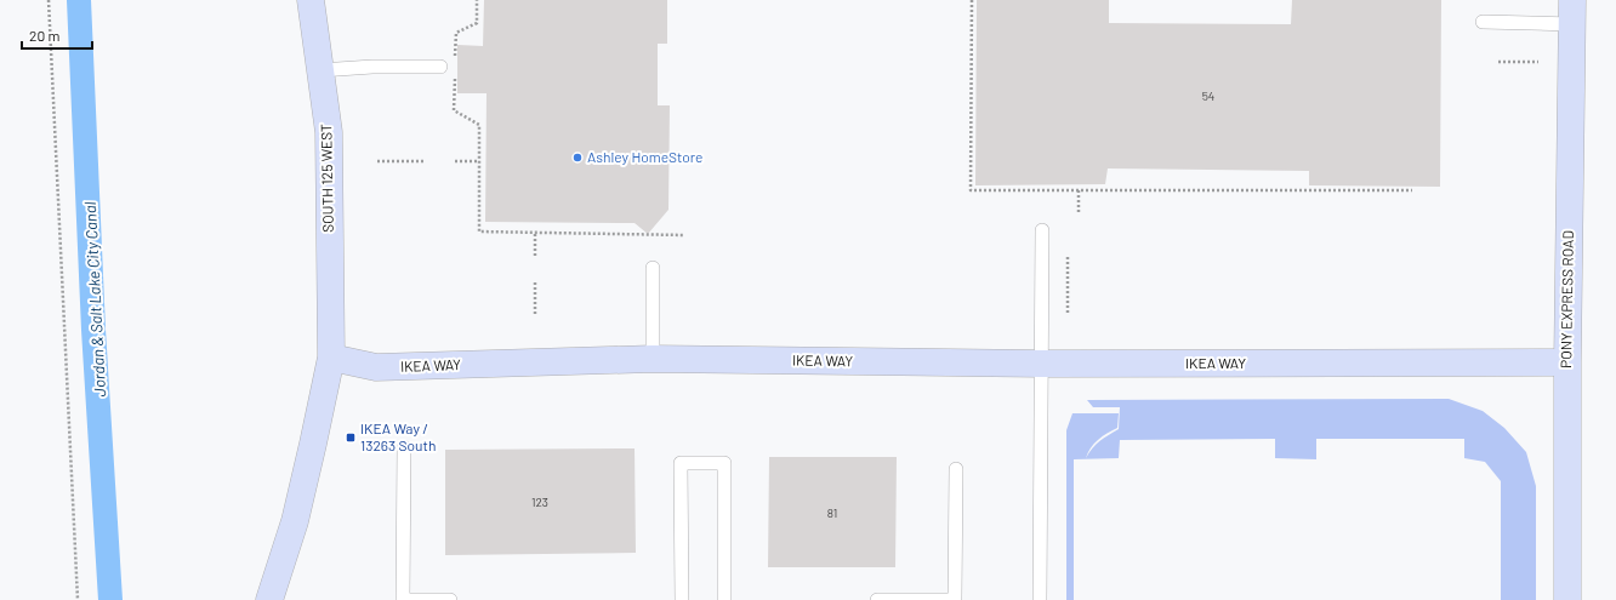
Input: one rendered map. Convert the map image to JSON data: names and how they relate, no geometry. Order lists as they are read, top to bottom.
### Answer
{
  "streets": {
    "street": ["SOUTH 125 WEST", "PONY EXPRESS ROAD", "IKEA WAY"]
  },
  "crossings": [
    ["SOUTH 125 WEST", "IKEA WAY"],
    ["PONY EXPRESS ROAD", "IKEA WAY"]
  ],
  "water": ["Jordan & Salt Lake City Canal"],
  "places": {
    "other": ["Ashley HomeStore"],
    "transit": ["IKEA Way / 13263 South"]
  },
  "house_numbers": ["54", "123", "81"],
  "scale_bar": "20 m"
}
